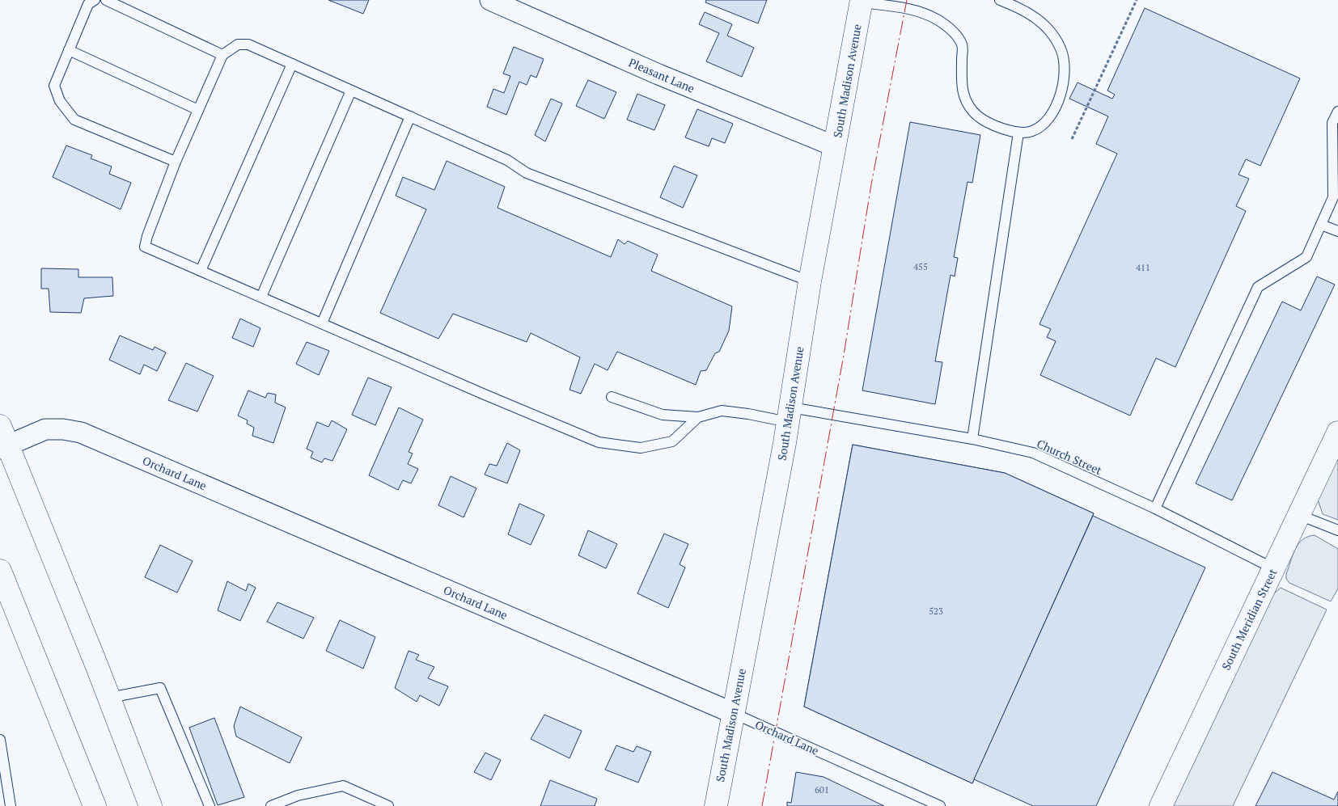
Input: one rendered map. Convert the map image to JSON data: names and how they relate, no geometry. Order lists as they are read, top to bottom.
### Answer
{
  "streets": {
    "main road": ["South Madison Avenue", "South Meridian Street"],
    "street": ["Pleasant Lane", "Orchard Lane"],
    "lane": ["Church Street"]
  },
  "crossings": [
    ["Pleasant Lane", "South Madison Avenue"],
    ["South Madison Avenue", "Church Street"],
    ["South Madison Avenue", "Orchard Lane"],
    ["Church Street", "South Meridian Street"]
  ],
  "house_numbers": [
    "455",
    "411",
    "523",
    "601"
  ]
}
